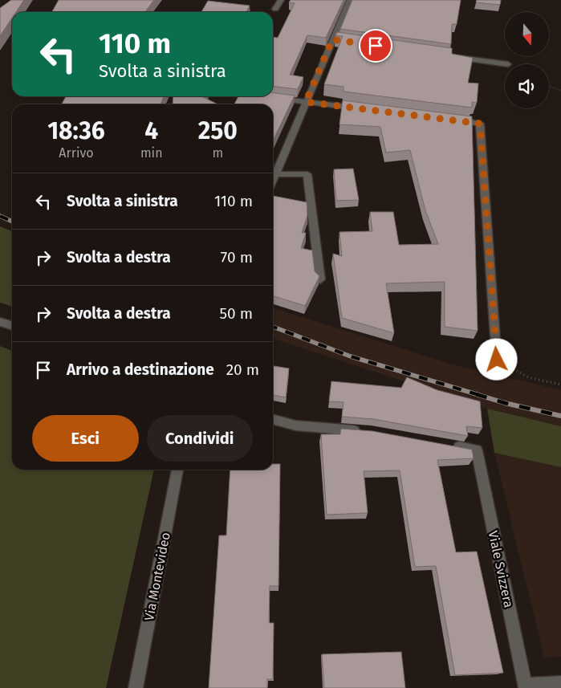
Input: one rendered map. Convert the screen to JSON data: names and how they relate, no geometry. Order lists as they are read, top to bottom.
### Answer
{
  "streets": {
    "street": ["Viale Svizzera", "Via Montevideo"]
  },
  "north": "bottom",
  "page": {
    "turn": ["110 m", "Svolta a sinistra"],
    "eta": [
      "18:36",
      "Arrivo",
      "4",
      "min",
      "250",
      "m"
    ],
    "list": [
      {
        "name": "Svolta a sinistra",
        "value": "110 m"
      },
      {
        "name": "Svolta a destra",
        "value": "70 m"
      },
      {
        "name": "Svolta a destra",
        "value": "50 m"
      },
      {
        "name": "Arrivo a destinazione",
        "value": "20 m"
      }
    ],
    "buttons": ["Esci", "Condividi"]
  }
}
